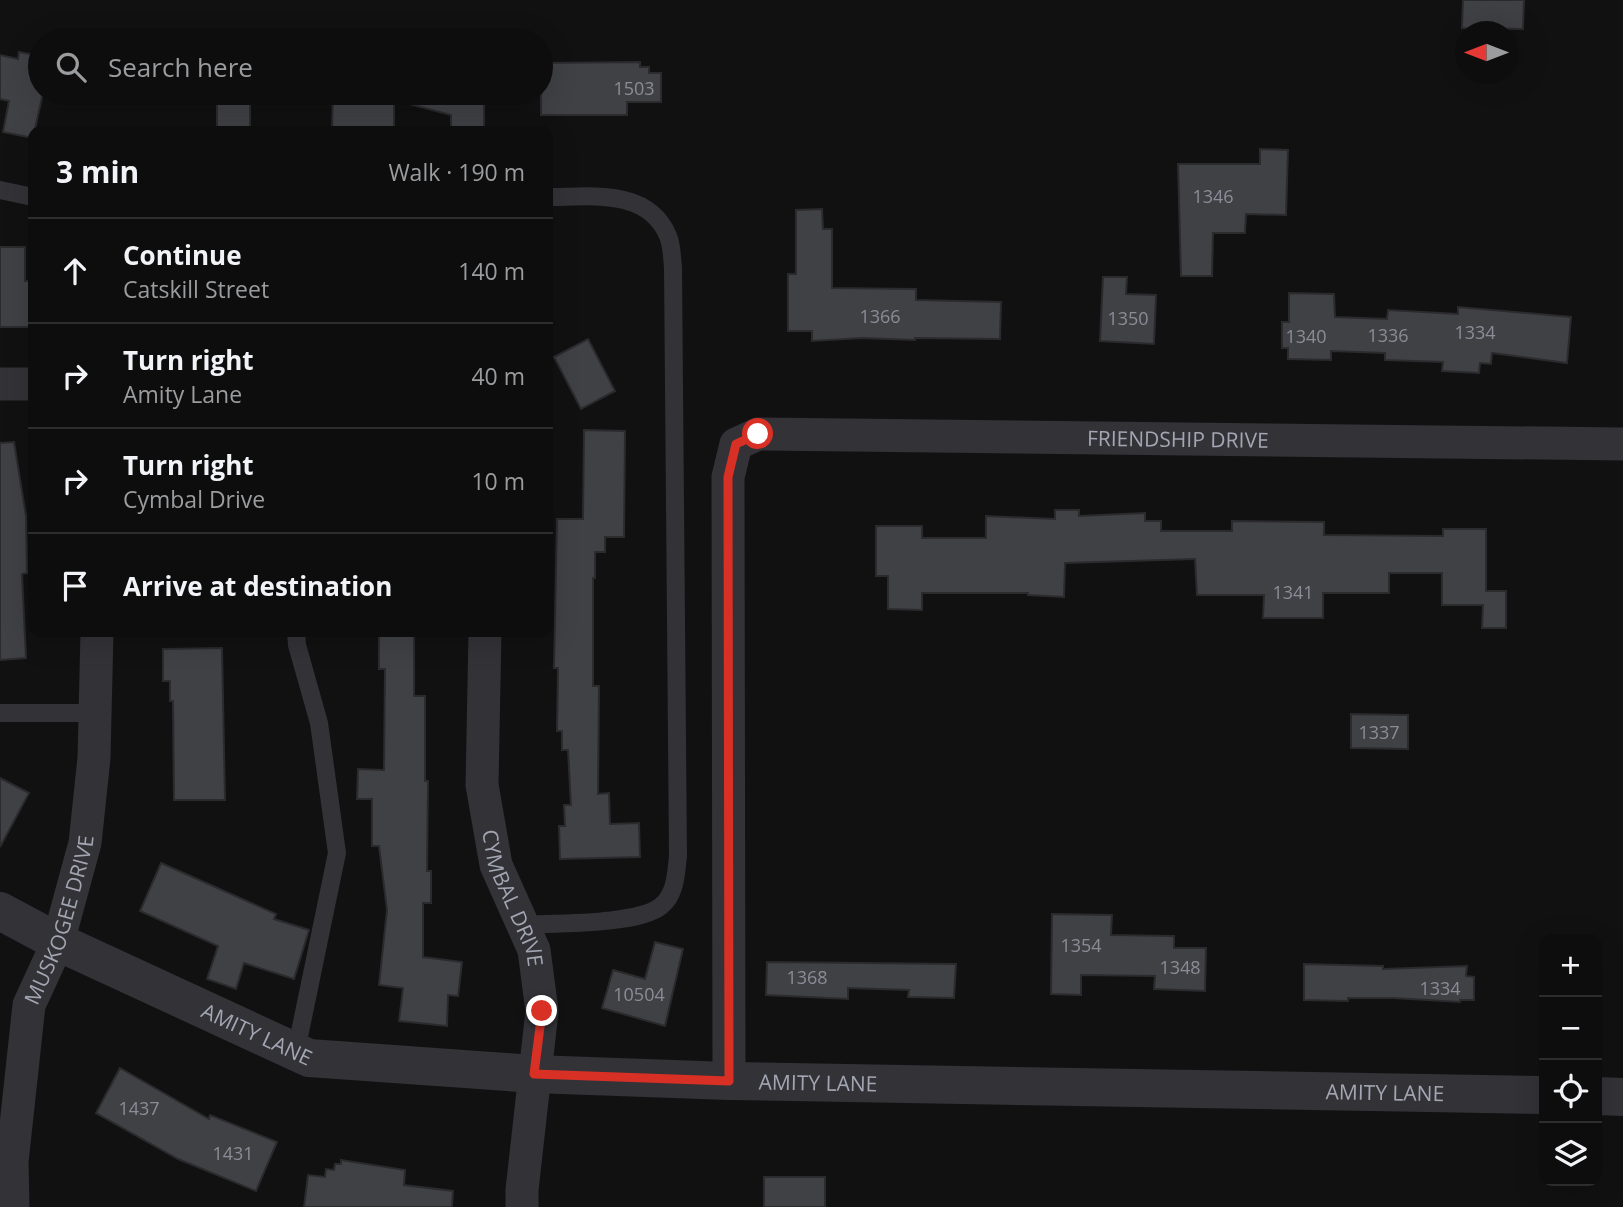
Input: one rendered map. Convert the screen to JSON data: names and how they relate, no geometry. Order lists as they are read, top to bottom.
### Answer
{
  "streets": {
    "street": [
      "FRIENDSHIP DRIVE",
      "CYMBAL DRIVE",
      "MUSKOGEE DRIVE",
      "AMITY LANE"
    ]
  },
  "crossings": [
    ["FRIENDSHIP DRIVE", "AMITY LANE"],
    ["CYMBAL DRIVE", "AMITY LANE"],
    ["MUSKOGEE DRIVE", "AMITY LANE"]
  ],
  "house_numbers": [
    "1503",
    "1346",
    "1366",
    "1350",
    "1334",
    "1336",
    "1340",
    "1341",
    "1337",
    "1354",
    "1348",
    "1368",
    "1334",
    "10504",
    "1437",
    "1431"
  ],
  "north": "left",
  "page": {
    "search": "Search here",
    "heading": ["3 min", "Walk · 190 m"],
    "list": [
      ["Continue", "Catskill Street", "140 m"],
      ["Turn right", "Amity Lane", "40 m"],
      ["Turn right", "Cymbal Drive", "10 m"],
      "Arrive at destination"
    ],
    "map_buttons": ["+", "−"]
  }
}
